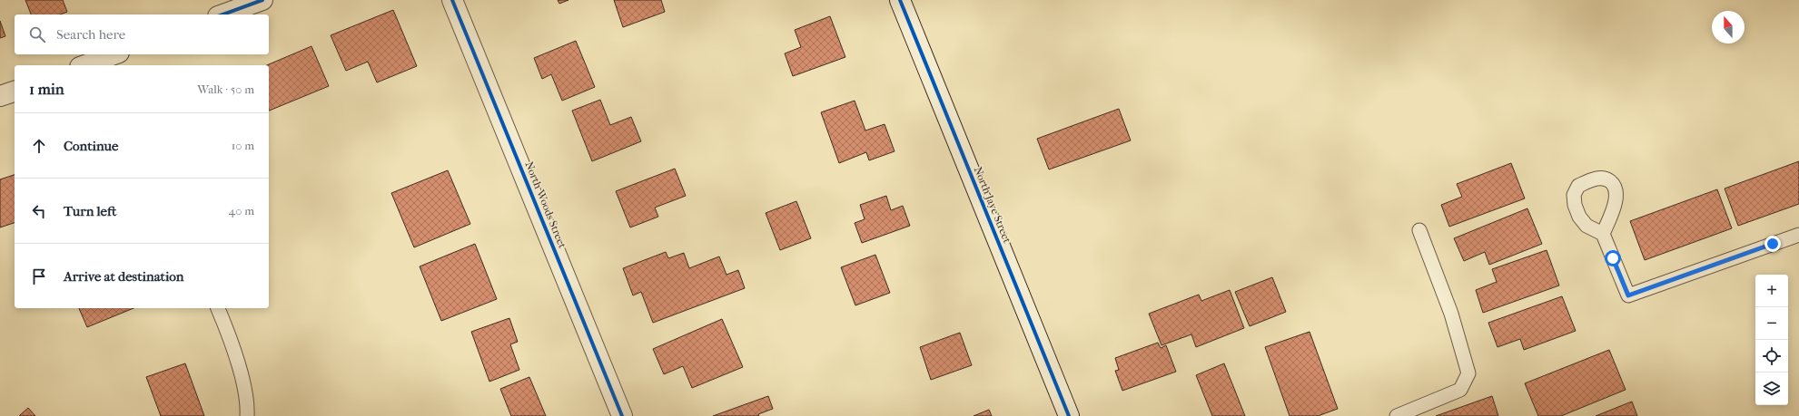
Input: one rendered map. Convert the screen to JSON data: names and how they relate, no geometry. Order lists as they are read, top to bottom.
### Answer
{
  "streets": {
    "street": ["North Woods Street", "North Jaye Street"]
  },
  "north": "top",
  "page": {
    "search": "Search here",
    "heading": ["1 min", "Walk · 50 m"],
    "list": [
      ["Continue", "10 m"],
      ["Turn left", "40 m"],
      "Arrive at destination"
    ],
    "map_buttons": ["+", "−"]
  }
}
